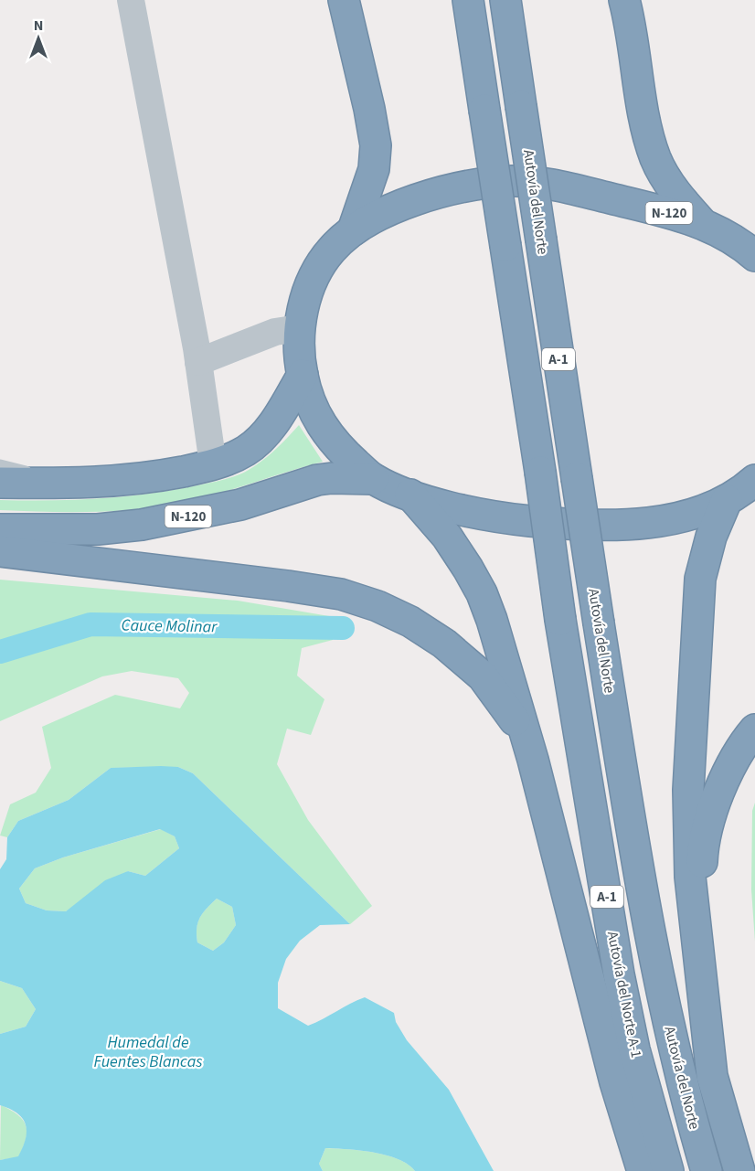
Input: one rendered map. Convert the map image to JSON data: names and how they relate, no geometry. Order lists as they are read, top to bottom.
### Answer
{
  "streets": {
    "highway": [
      "Autovía del Norte",
      "N-120",
      "A-1",
      "Autovía del Norte A-1"
    ]
  },
  "water": ["Cauce Molinar", "Humedal de Fuentes Blancas"],
  "north": "top"
}
